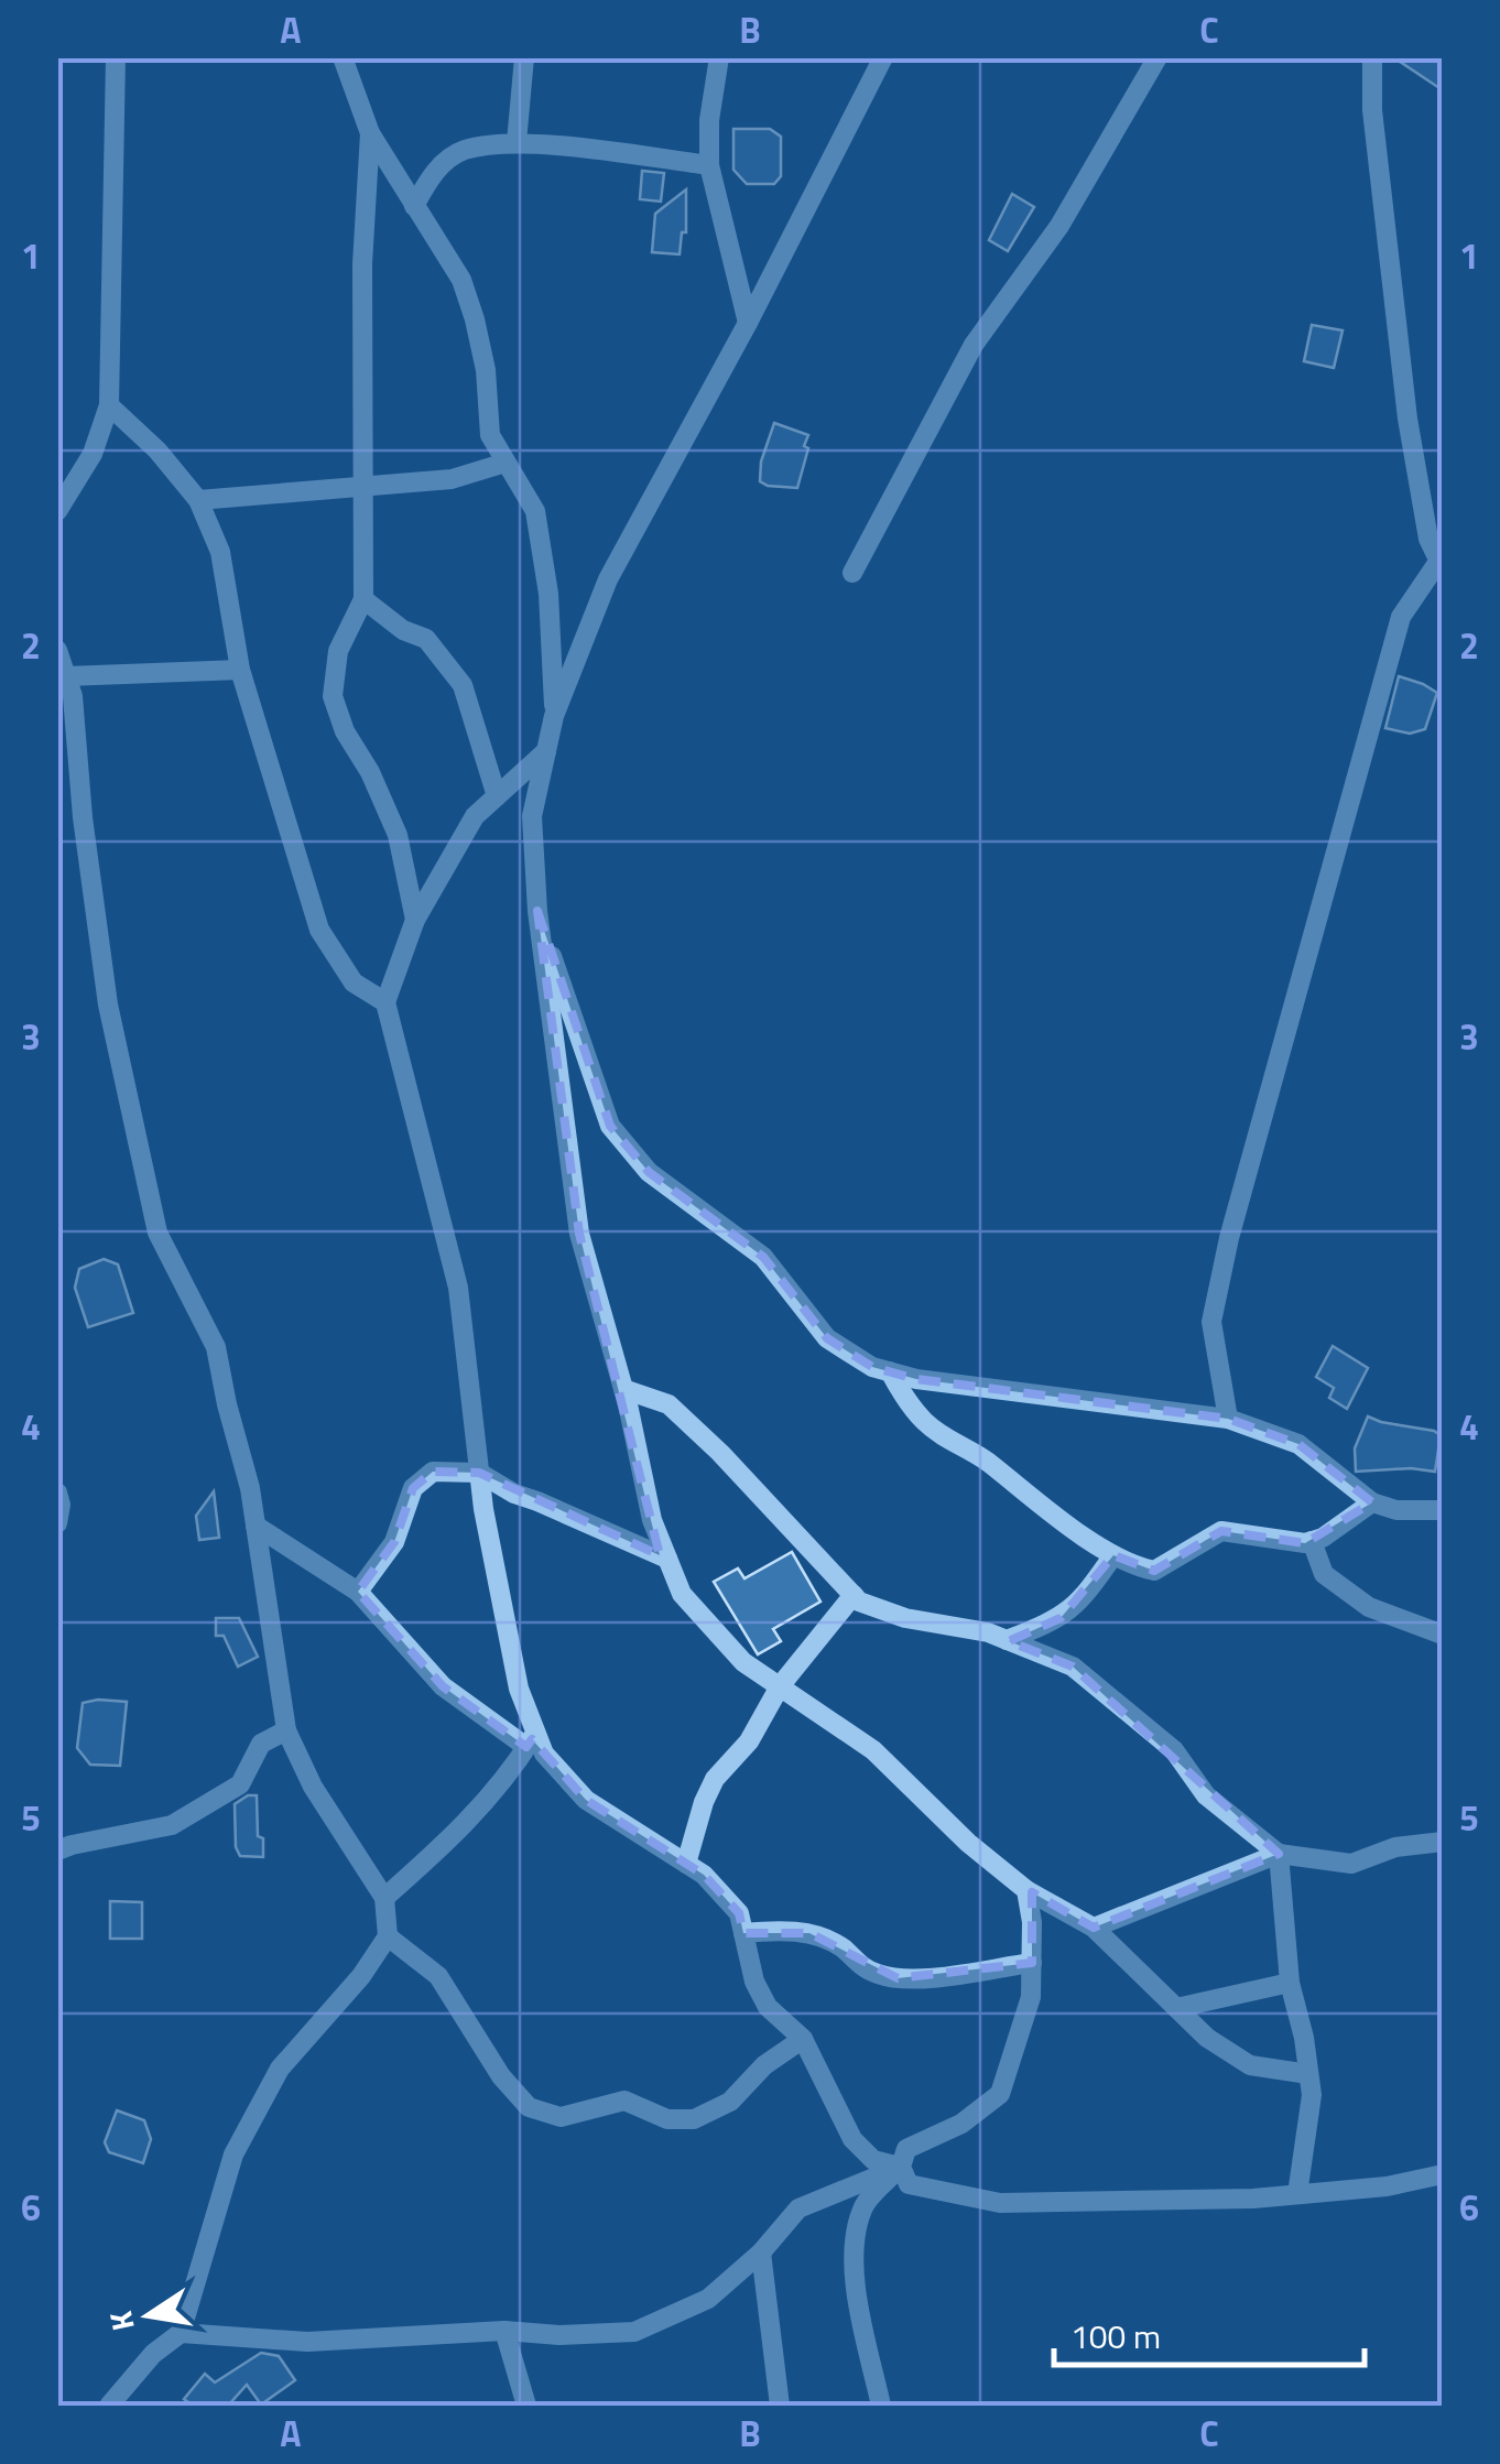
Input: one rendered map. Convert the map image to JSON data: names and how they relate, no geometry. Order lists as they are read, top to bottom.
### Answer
{
  "scale_bar": "100 m",
  "north": "left",
  "grid": {
    "columns": ["A", "B", "C"],
    "rows": [
      "1",
      "2",
      "3",
      "4",
      "5",
      "6"
    ]
  }
}
